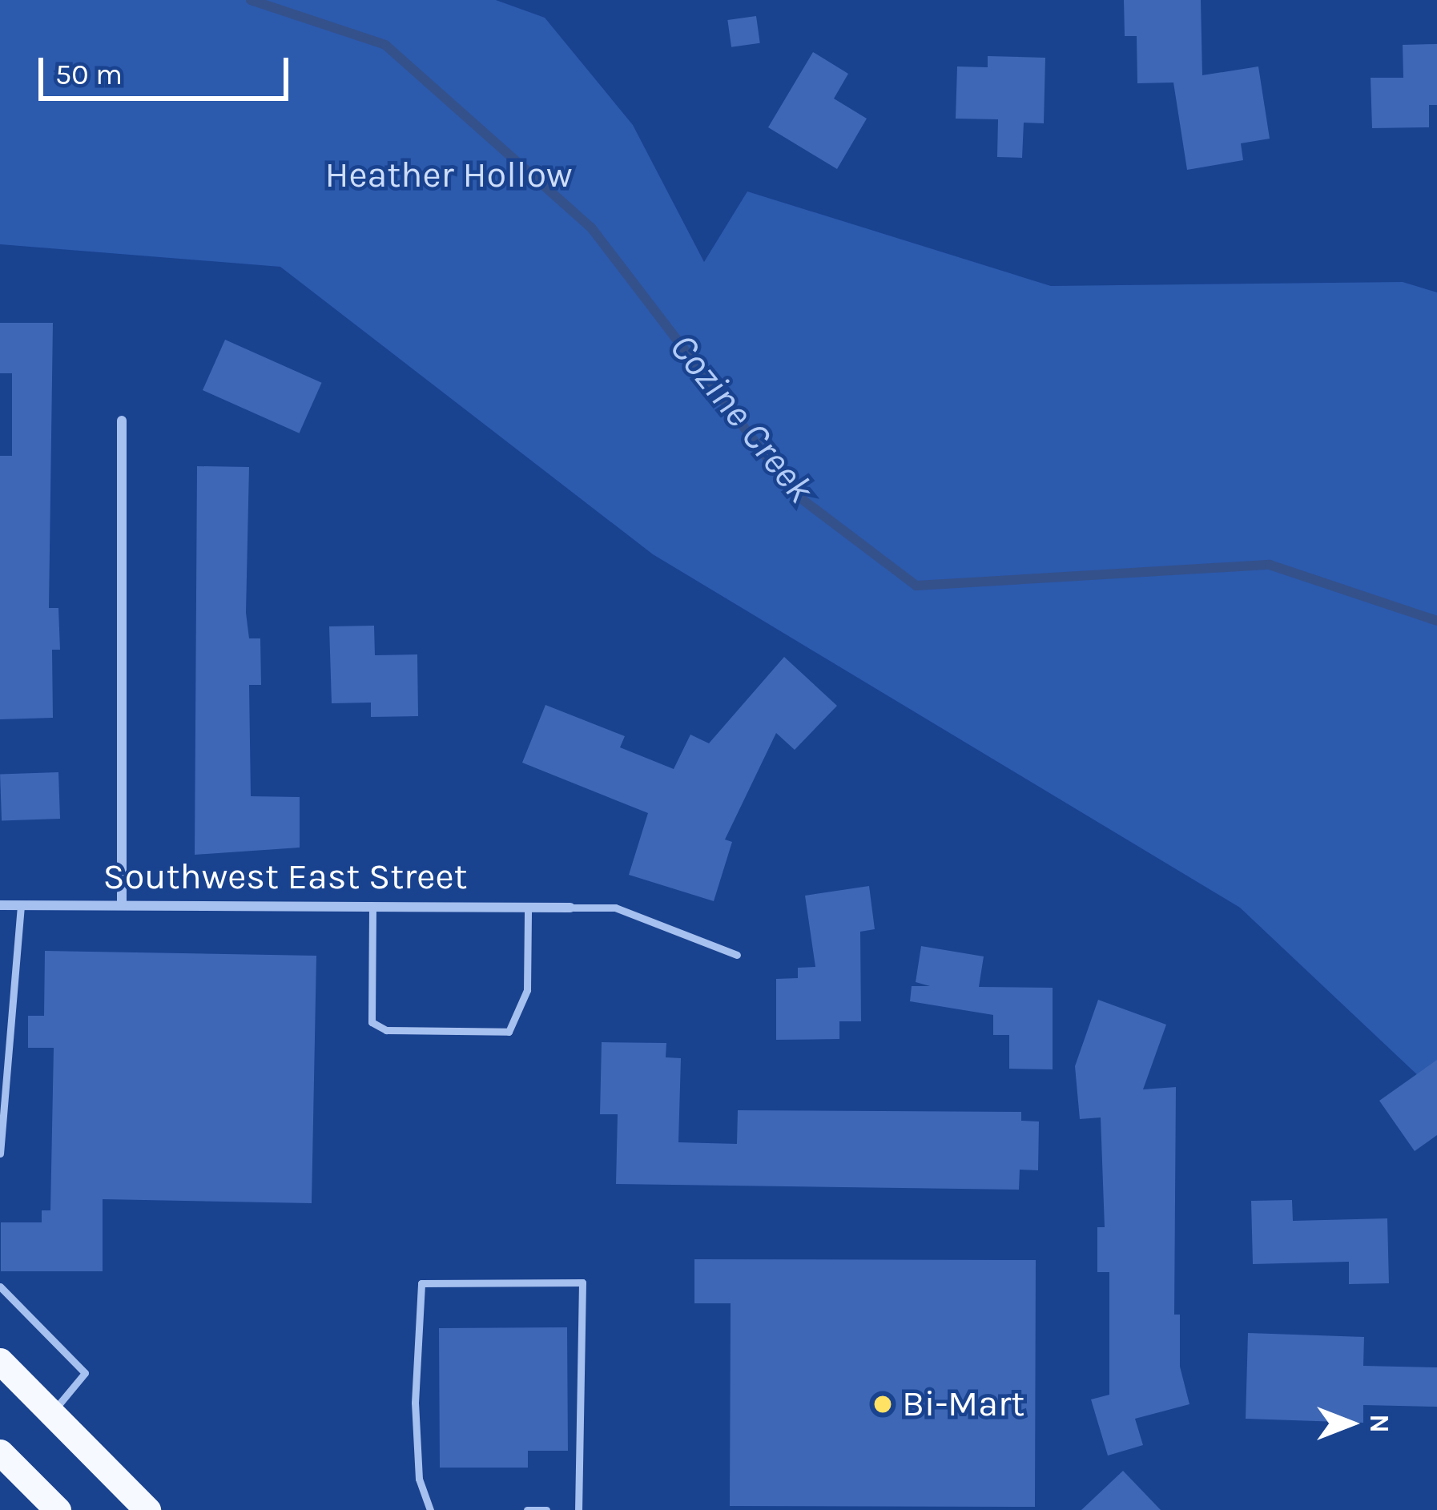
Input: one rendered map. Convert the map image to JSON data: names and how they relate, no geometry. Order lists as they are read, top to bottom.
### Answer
{
  "streets": {
    "street": ["Southwest East Street"]
  },
  "water": ["Cozine Creek"],
  "parks": ["Heather Hollow"],
  "places": ["Bi-Mart"],
  "scale_bar": "50 m",
  "north": "right"
}
